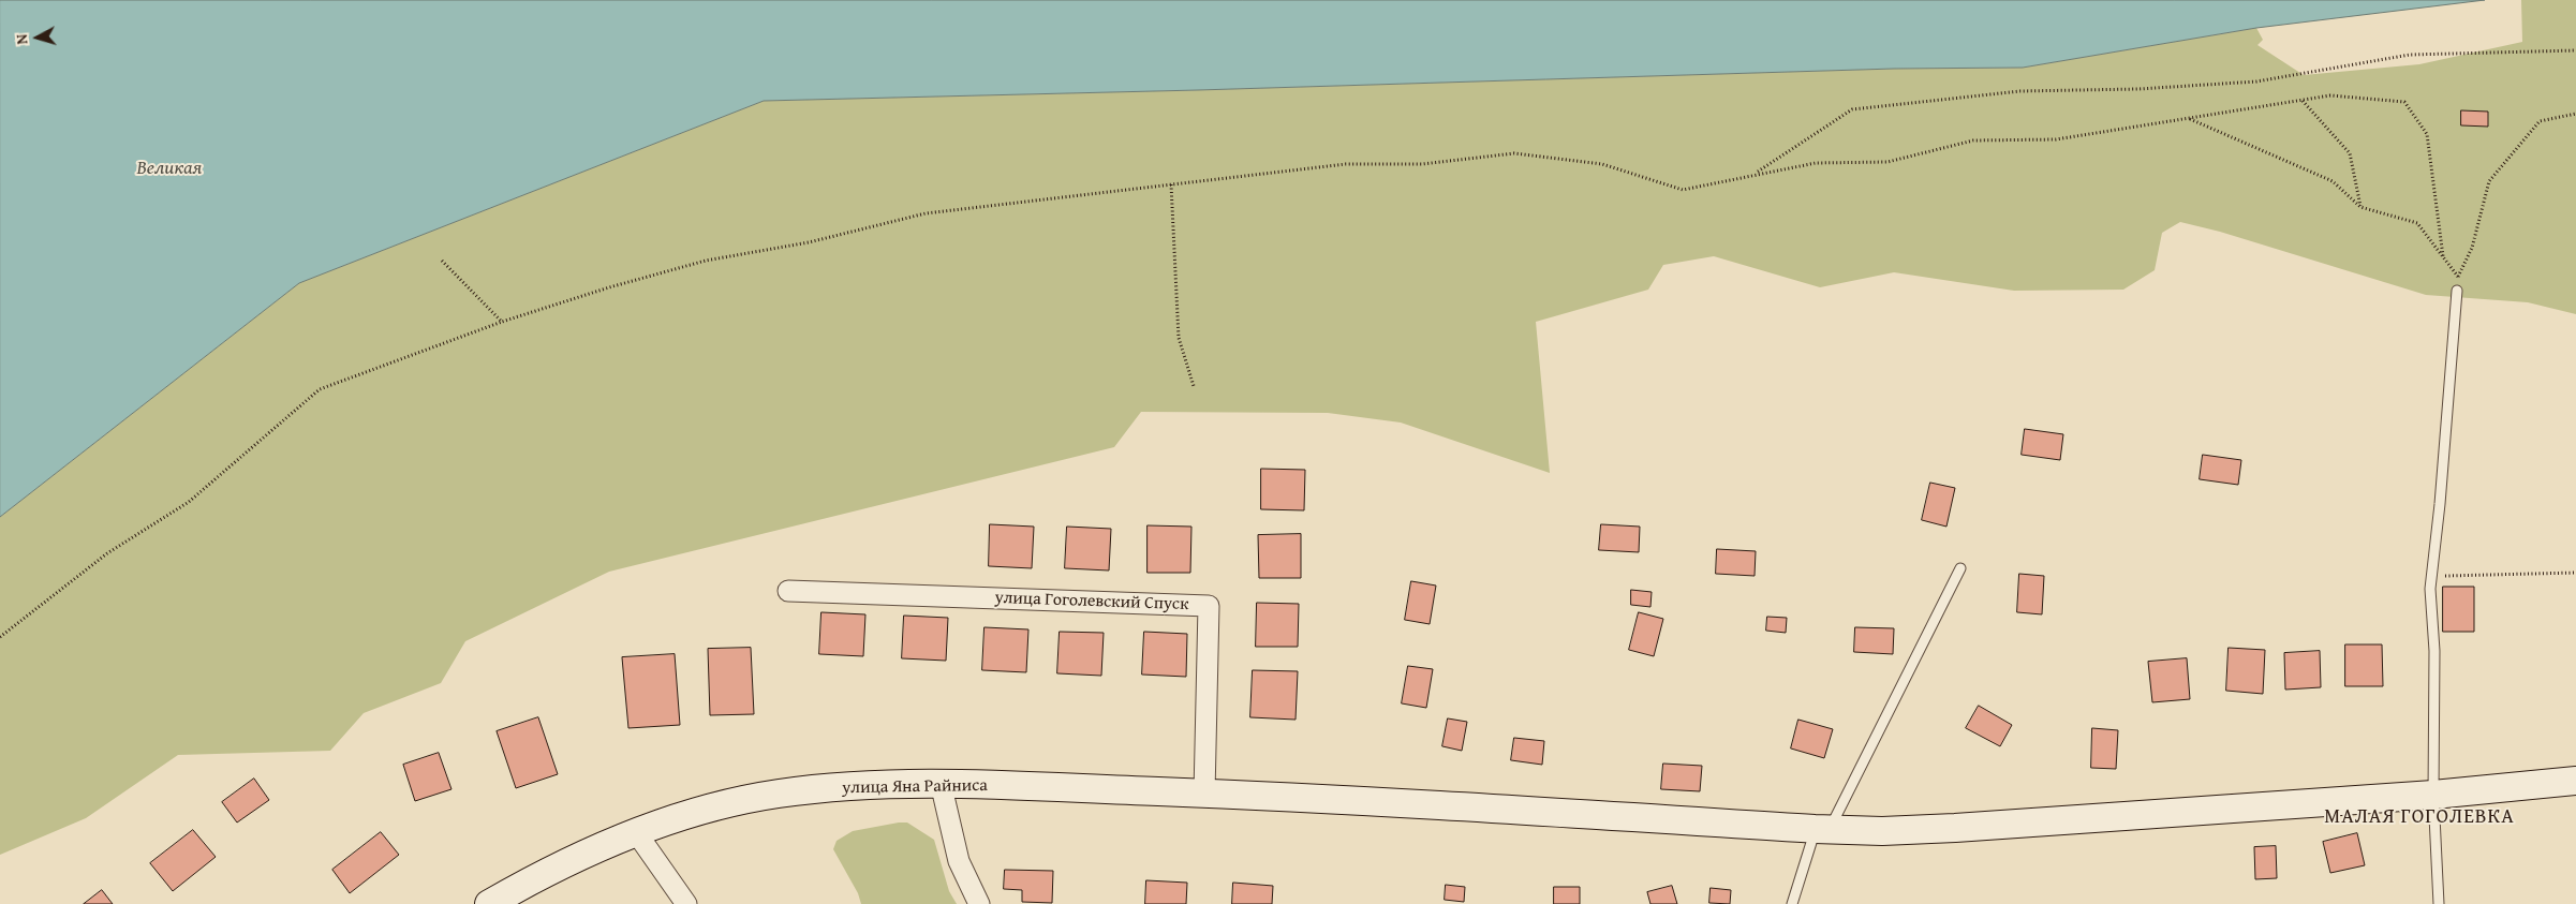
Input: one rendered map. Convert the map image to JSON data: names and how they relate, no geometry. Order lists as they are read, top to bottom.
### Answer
{
  "streets": {
    "street": ["улица Гоголевский Спуск", "улица Яна Райниса"]
  },
  "crossings": [
    ["улица Гоголевский Спуск", "улица Яна Райниса"]
  ],
  "districts": ["МАЛАЯ ГОГОЛЕВКА"],
  "water": ["Великая"],
  "north": "left"
}
